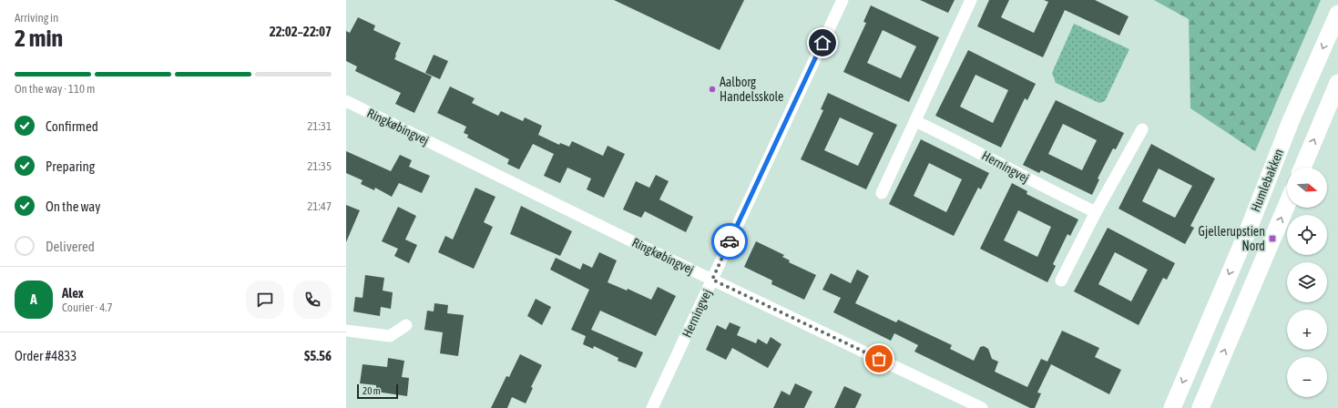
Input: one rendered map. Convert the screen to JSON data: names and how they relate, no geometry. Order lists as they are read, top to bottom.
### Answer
{
  "streets": {
    "street": ["Ringkøbingvej", "Herningvej", "Humlebakken"]
  },
  "crossings": [
    ["Ringkøbingvej", "Herningvej"]
  ],
  "places": {
    "other": ["Aalborg Handelsskole"],
    "transit": ["Gjellerupstien Nord"]
  },
  "scale_bar": "20 m",
  "north": "right",
  "page": {
    "heading": ["2 min", "Arriving in", "22:02–22:07"],
    "panel": [
      "Alex",
      "Courier · 4.7",
      "Order #4833",
      "$5.56"
    ],
    "bar": "On the way · 110 m",
    "list": [
      ["Confirmed", "21:31"],
      ["Preparing", "21:35"],
      ["On the way", "21:47"],
      "Delivered"
    ],
    "map_buttons": ["+", "−"],
    "round": "A",
    "scale": "20 m"
  }
}
